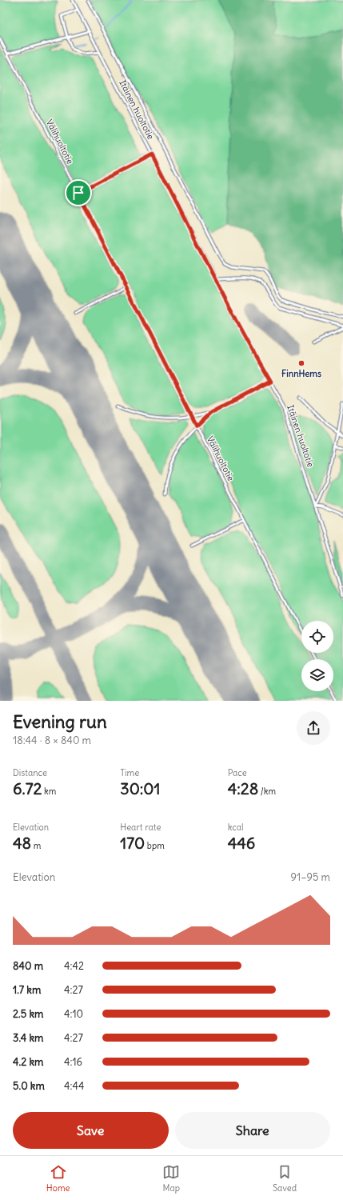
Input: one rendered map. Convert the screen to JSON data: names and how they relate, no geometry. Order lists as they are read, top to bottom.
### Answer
{
  "streets": {
    "lane": ["Itäinen huoltotie", "Välihuoltotie"]
  },
  "places": ["FinnHems"],
  "page": {
    "heading": ["Evening run", "18:44 · 8 × 840 m"],
    "stats": [
      ["Distance", "6.72 km"],
      ["Time", "30:01"],
      ["Pace", "4:28 /km"],
      ["Elevation", "48 m"],
      ["Heart rate", "170 bpm"],
      ["kcal", "446"]
    ],
    "chart": ["Elevation", "91–95 m"],
    "list": [
      {
        "name": "840 m",
        "note": "4:42"
      },
      {
        "name": "1.7 km",
        "note": "4:27"
      },
      {
        "name": "2.5 km",
        "note": "4:10"
      },
      {
        "name": "3.4 km",
        "note": "4:27"
      },
      {
        "name": "4.2 km",
        "note": "4:16"
      },
      {
        "name": "5.0 km",
        "note": "4:44"
      }
    ],
    "buttons": ["Save", "Share"],
    "tabs": ["Home", "Map", "Saved"]
  }
}
